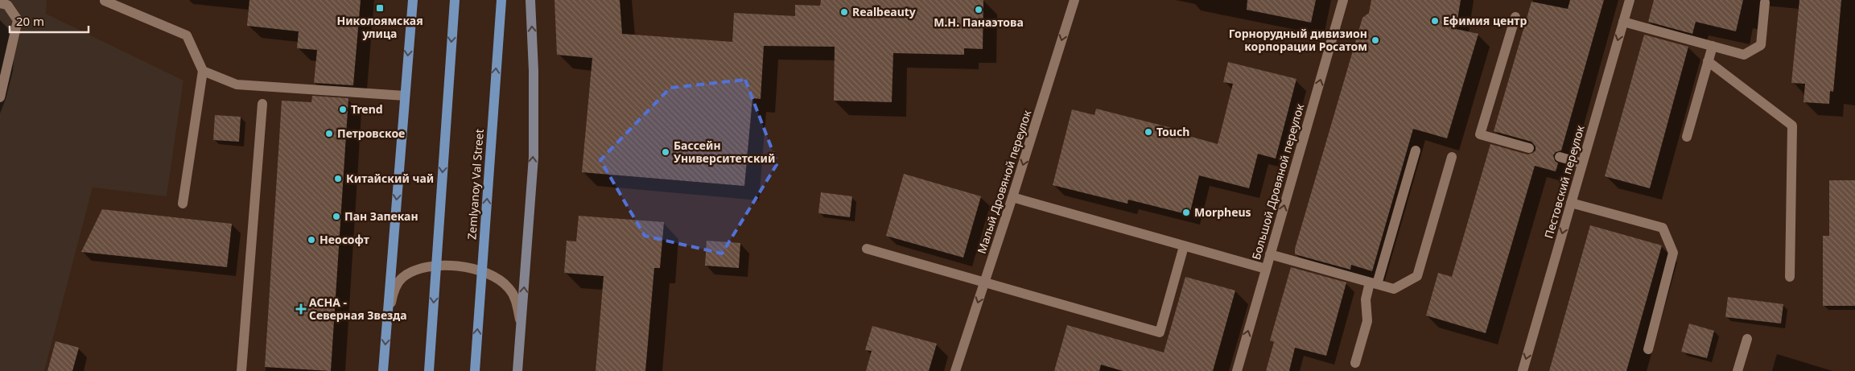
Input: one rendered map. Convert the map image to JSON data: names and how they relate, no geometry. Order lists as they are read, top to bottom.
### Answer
{
  "streets": {
    "main road": ["Zemlyanoy Val Street"],
    "street": ["Малый Дровяной переулок", "Большой Дровяной переулок", "Пестовский переулок"]
  },
  "one_way": ["Малый Дровяной переулок", "Большой Дровяной переулок", "Пестовский переулок"],
  "places": {
    "transit": ["Николоямская улица"],
    "other": [
      "М.Н. Панаэтова",
      "Realbeauty",
      "Ефимия центр",
      "Горнорудный дивизион корпорации Росатом",
      "Trend",
      "Touch",
      "Петровское",
      "Бассейн Университетский",
      "Китайский чай",
      "Morpheus",
      "Пан Запекан",
      "Неософт"
    ],
    "health": ["АСНА - Северная Звезда"]
  },
  "scale_bar": "20 m"
}
